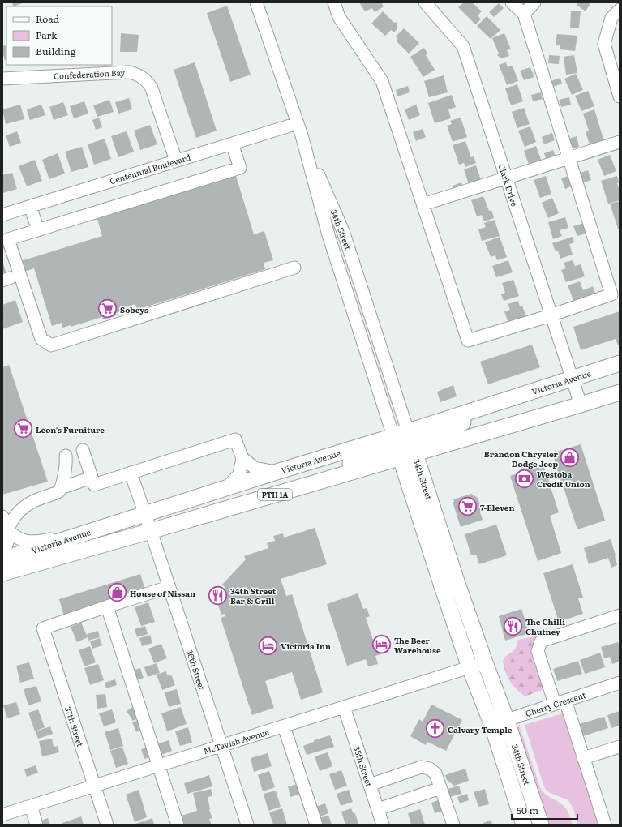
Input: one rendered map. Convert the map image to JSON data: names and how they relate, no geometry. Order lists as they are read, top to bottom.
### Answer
{
  "streets": {
    "main road": ["34th Street", "Victoria Avenue", "PTH 1A"],
    "street": [
      "Confederation Bay",
      "Centennial Boulevard",
      "Clark Drive",
      "36th Street",
      "Cherry Crescent",
      "37th Street",
      "McTavish Avenue",
      "35th Street"
    ]
  },
  "crossings": [
    ["Confederation Bay", "Centennial Boulevard"],
    ["Centennial Boulevard", "34th Street"],
    ["Clark Drive", "Victoria Avenue"],
    ["34th Street", "Victoria Avenue"],
    ["34th Street", "Cherry Crescent"],
    ["34th Street", "McTavish Avenue"],
    ["Victoria Avenue", "36th Street"],
    ["36th Street", "McTavish Avenue"],
    ["37th Street", "McTavish Avenue"],
    ["McTavish Avenue", "35th Street"]
  ],
  "places": {
    "supermarket": ["Sobeys", "Leon's Furniture", "7-Eleven"],
    "shop": ["Brandon Chrysler Dodge Jeep", "House of Nissan"],
    "bank": ["Westoba Credit Union"],
    "restaurant": ["34th Street Bar & Grill", "The Chilli Chutney"],
    "hotel": ["The Beer Warehouse", "Victoria Inn"],
    "church": ["Calvary Temple"]
  },
  "legend": ["Road", "Park", "Building"],
  "scale_bar": "50 m"
}
